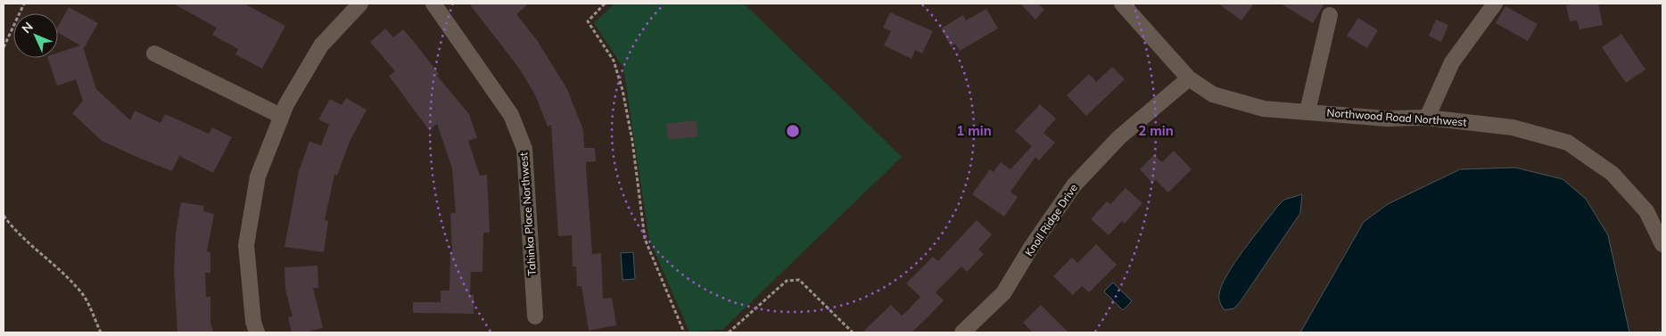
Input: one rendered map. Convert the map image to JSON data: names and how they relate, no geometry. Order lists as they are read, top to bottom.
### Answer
{
  "streets": {
    "street": ["Northwood Road Northwest", "Tahinka Place Northwest", "Knoll Ridge Drive"]
  },
  "crossings": [
    ["Northwood Road Northwest", "Knoll Ridge Drive"]
  ],
  "north": "top left",
  "rings": ["1 min", "2 min"]
}
